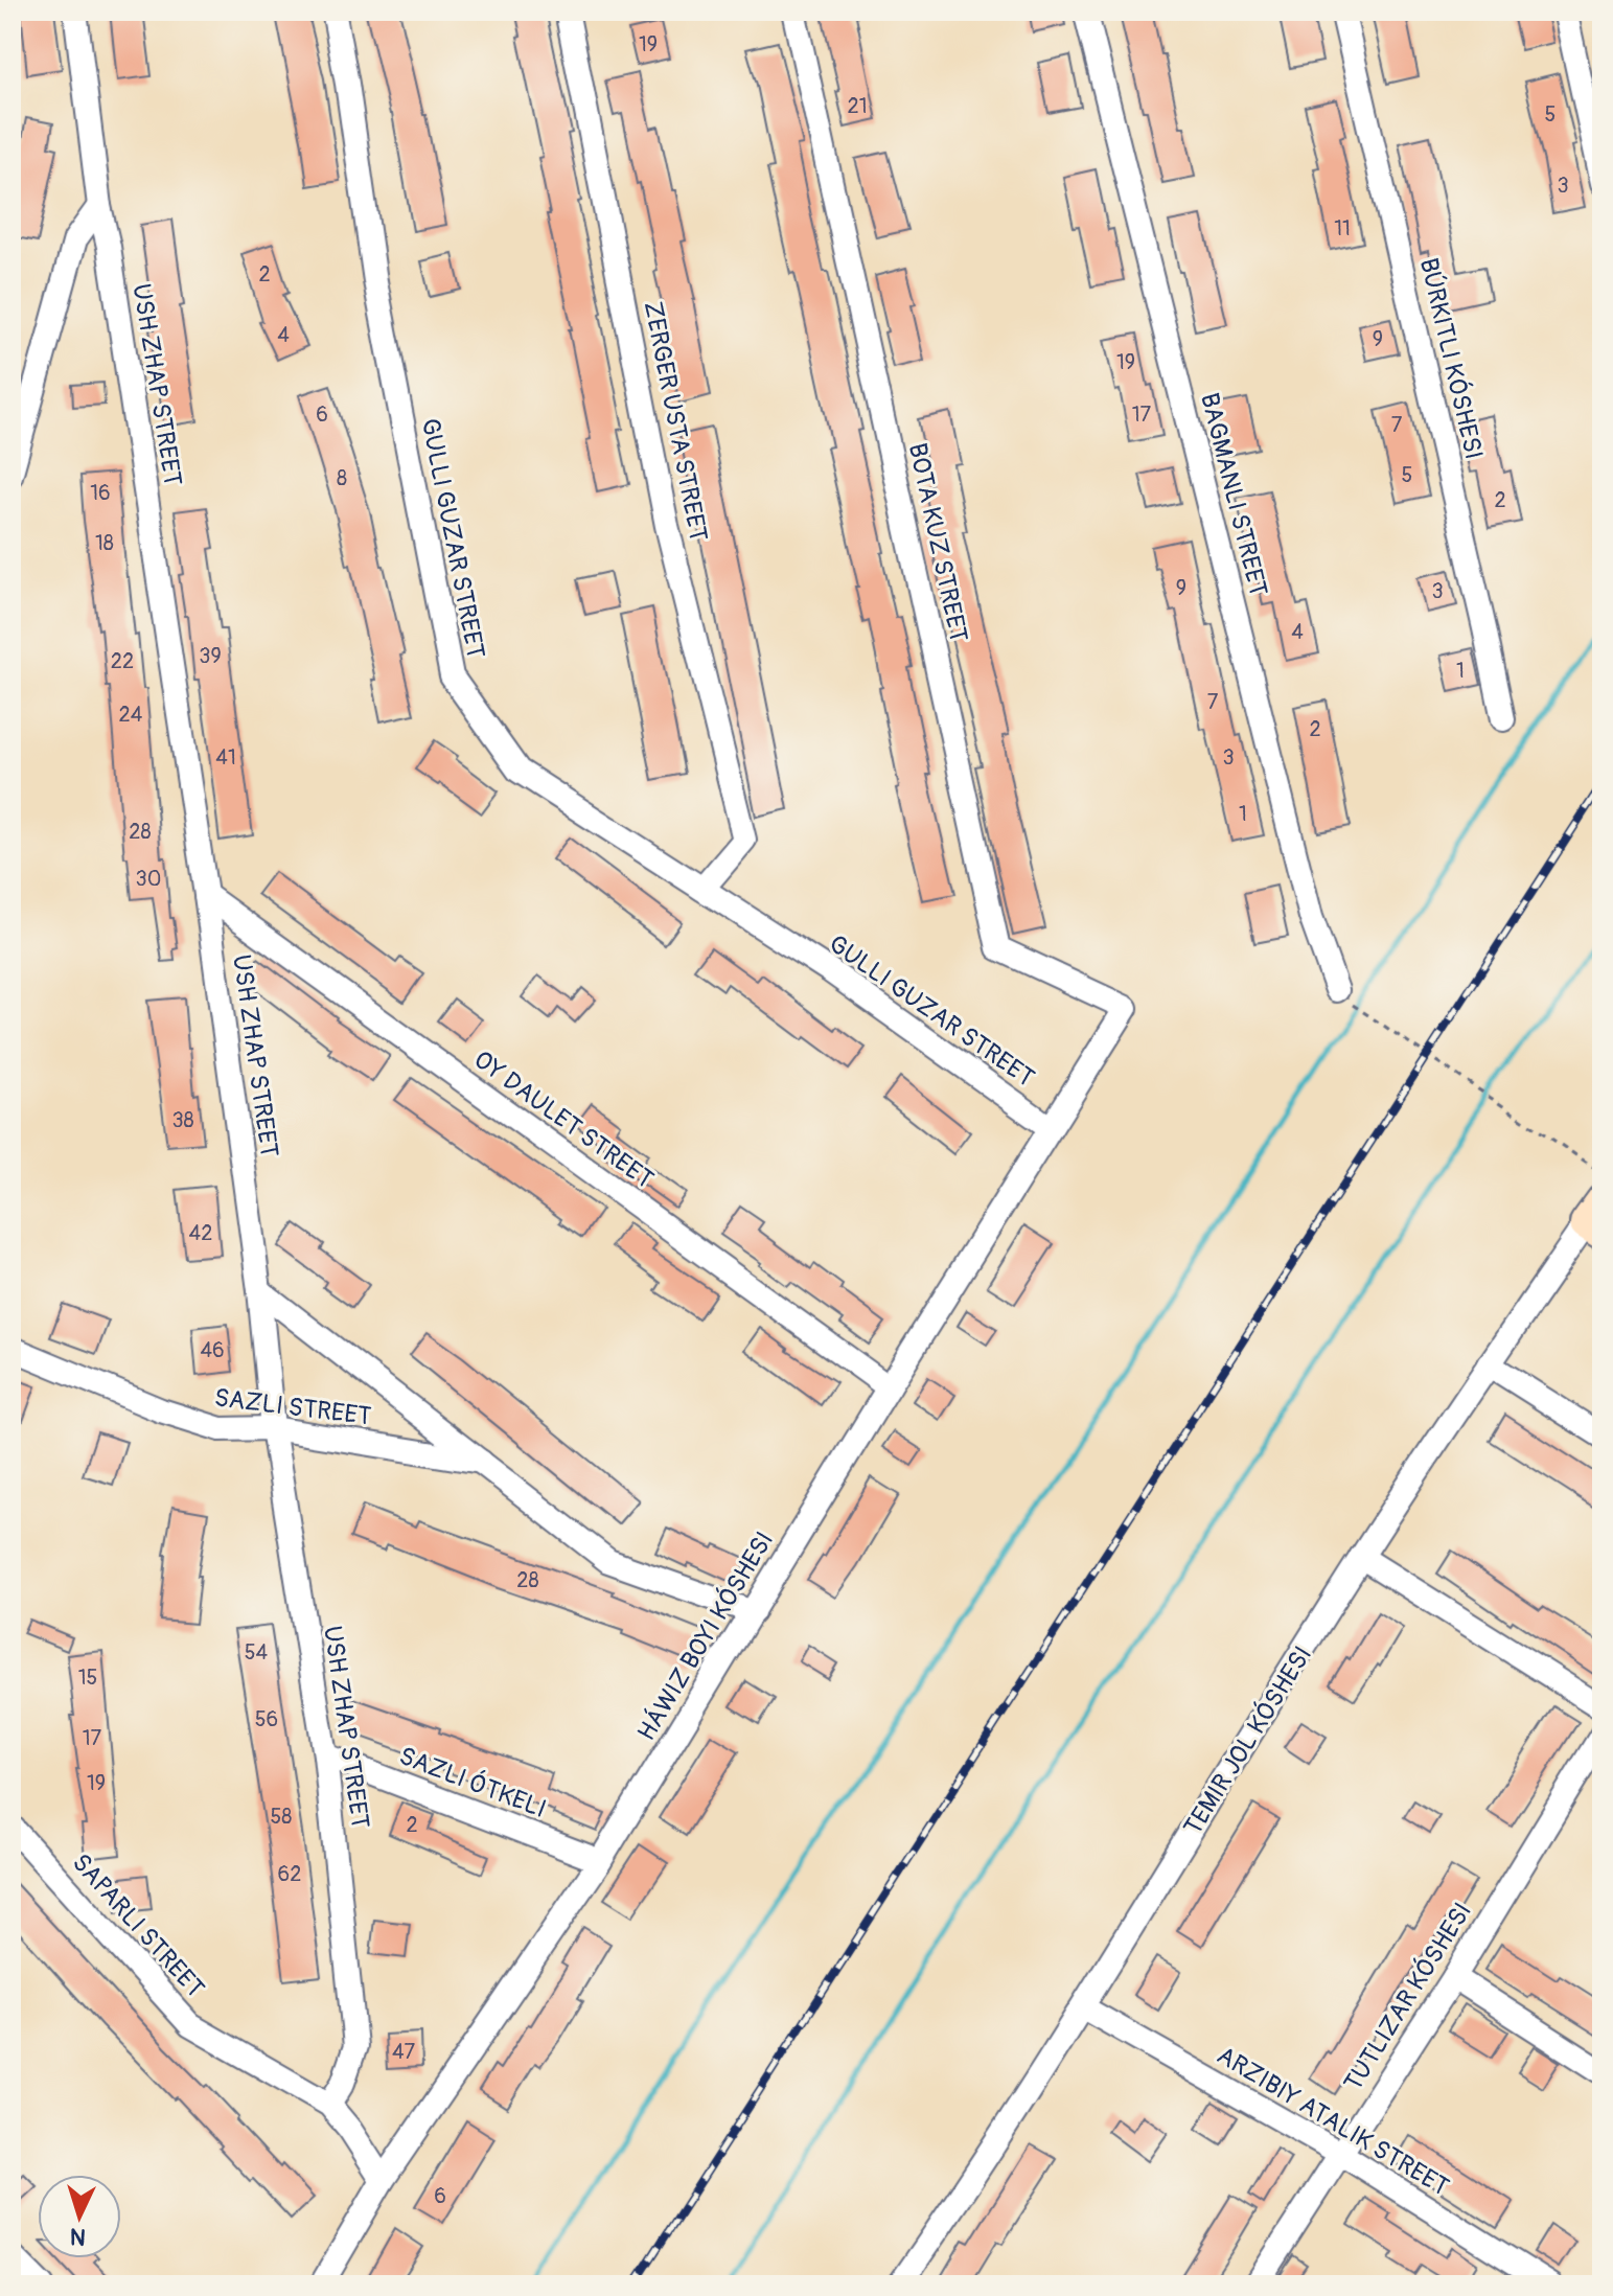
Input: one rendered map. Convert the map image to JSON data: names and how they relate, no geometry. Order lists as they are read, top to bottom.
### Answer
{
  "streets": {
    "street": [
      "BÚRKITLI KÓSHESI",
      "USH ZHAP STREET",
      "ZERGER USTA STREET",
      "BAGMANLI STREET",
      "GULLI GUZAR STREET",
      "BOTA KUZ STREET",
      "OY DAULET STREET",
      "SAZLI STREET",
      "TEMIR JOL KÓSHESI",
      "SAPARLI STREET",
      "ARZIBIY ATALIK STREET"
    ]
  },
  "crossings": [
    ["USH ZHAP STREET", "OY DAULET STREET"],
    ["USH ZHAP STREET", "SAZLI STREET"],
    ["USH ZHAP STREET", "SAPARLI STREET"],
    ["ZERGER USTA STREET", "GULLI GUZAR STREET"],
    ["GULLI GUZAR STREET", "BOTA KUZ STREET"],
    ["TEMIR JOL KÓSHESI", "ARZIBIY ATALIK STREET"]
  ],
  "house_numbers": [
    "19",
    "21",
    "5",
    "3",
    "11",
    "2",
    "4",
    "9",
    "19",
    "6",
    "17",
    "7",
    "5",
    "8",
    "16",
    "2",
    "18",
    "9",
    "3",
    "4",
    "39",
    "22",
    "1",
    "7",
    "24",
    "2",
    "41",
    "3",
    "1",
    "28",
    "30",
    "38",
    "42",
    "46",
    "28",
    "54",
    "15",
    "56",
    "17",
    "19",
    "58",
    "2",
    "62",
    "47",
    "6"
  ],
  "north": "bottom"
}
